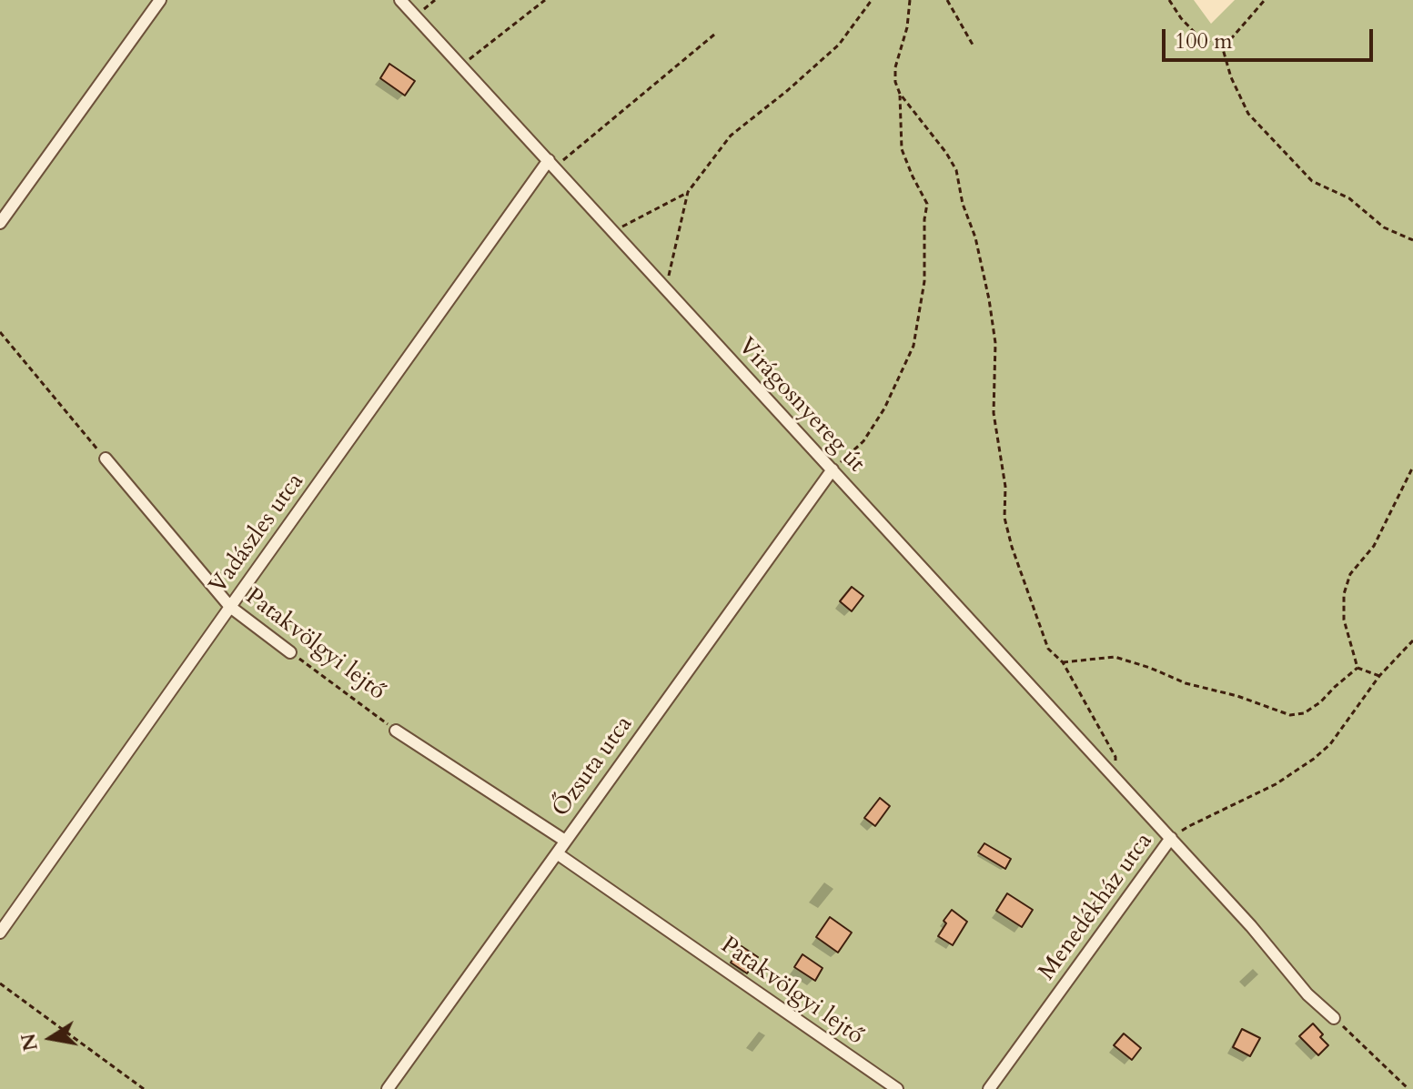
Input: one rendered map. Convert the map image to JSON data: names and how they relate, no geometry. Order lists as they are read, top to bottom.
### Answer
{
  "streets": {
    "street": [
      "Virágosnyereg út",
      "Vadászles utca",
      "Patakvölgyi lejtő",
      "Őzsuta utca",
      "Menedékház utca"
    ]
  },
  "crossings": [
    ["Virágosnyereg út", "Vadászles utca"],
    ["Virágosnyereg út", "Őzsuta utca"],
    ["Virágosnyereg út", "Menedékház utca"],
    ["Vadászles utca", "Patakvölgyi lejtő"],
    ["Patakvölgyi lejtő", "Őzsuta utca"]
  ],
  "scale_bar": "100 m",
  "north": "left"
}
